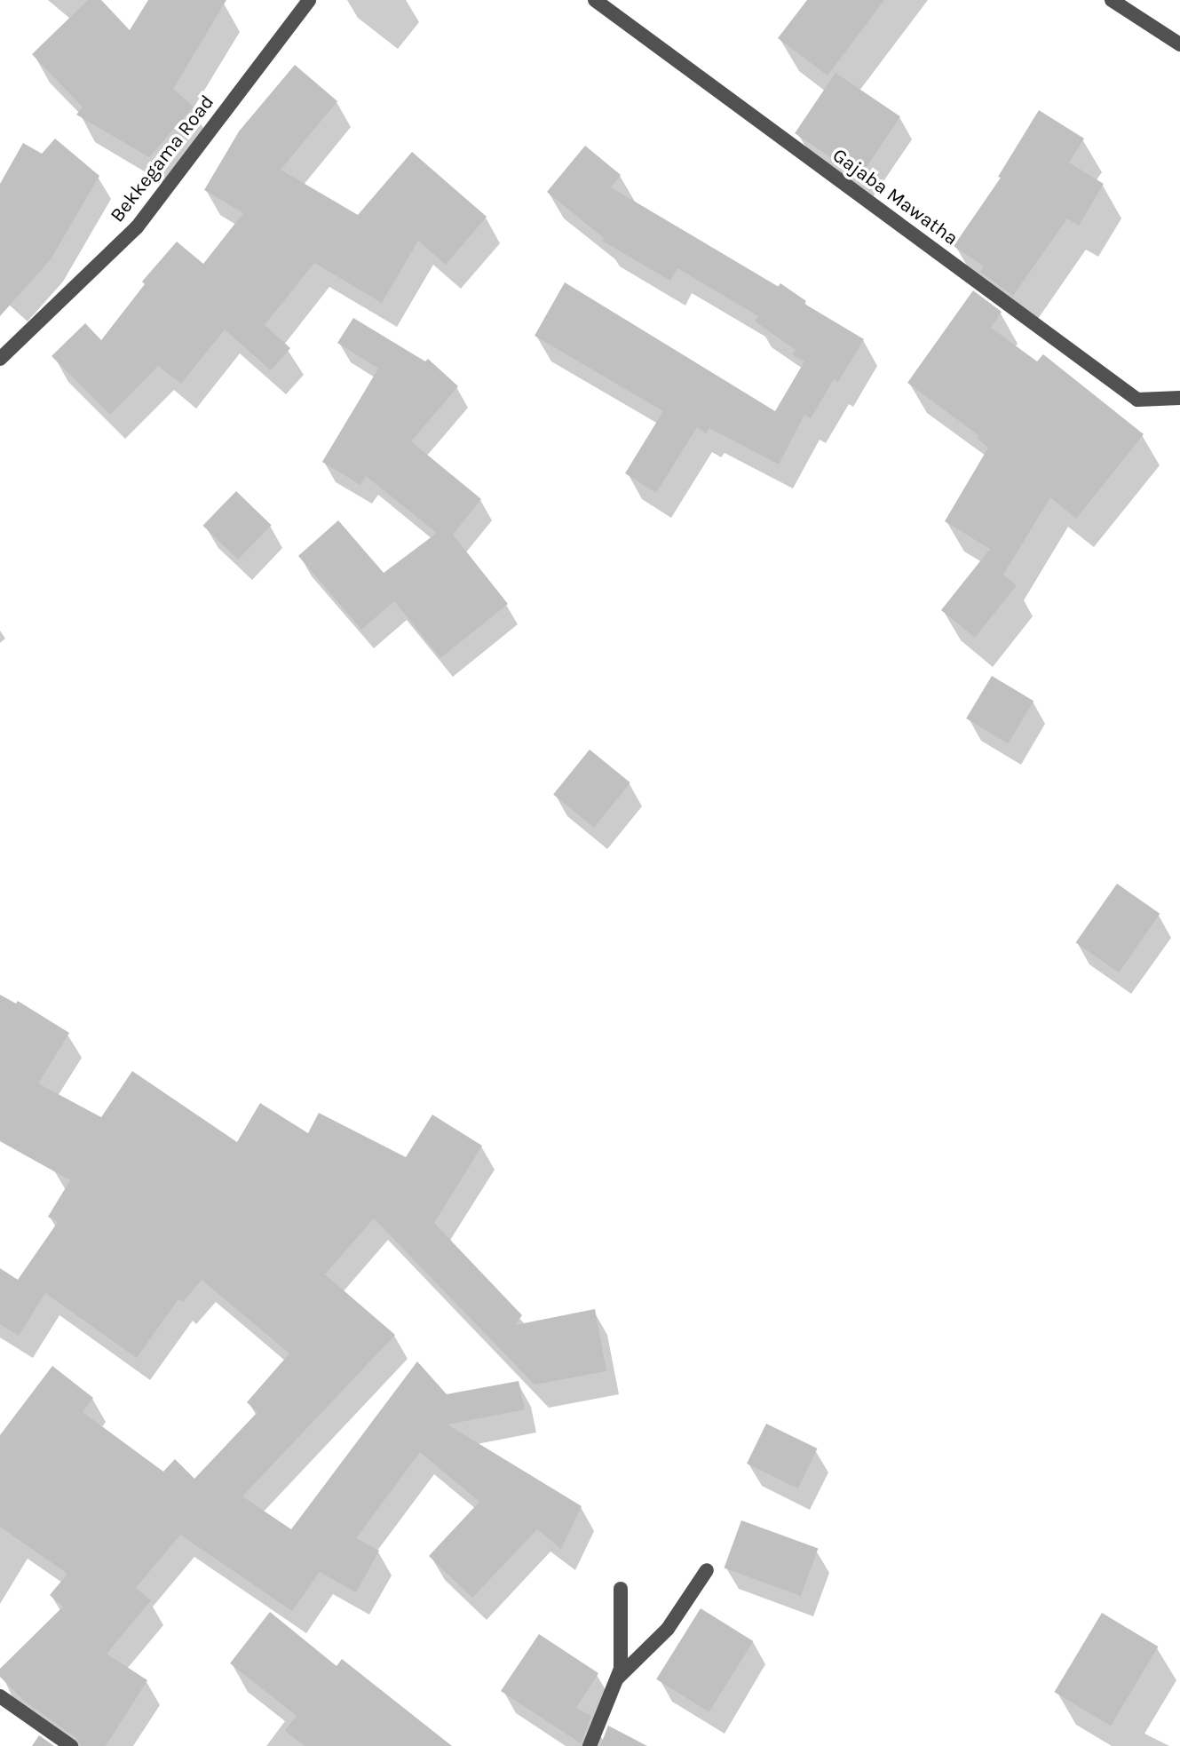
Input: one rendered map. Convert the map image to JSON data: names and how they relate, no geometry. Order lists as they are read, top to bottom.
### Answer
{
  "streets": {
    "street": ["Bekkegama Road", "Gajaba Mawatha"]
  }
}
